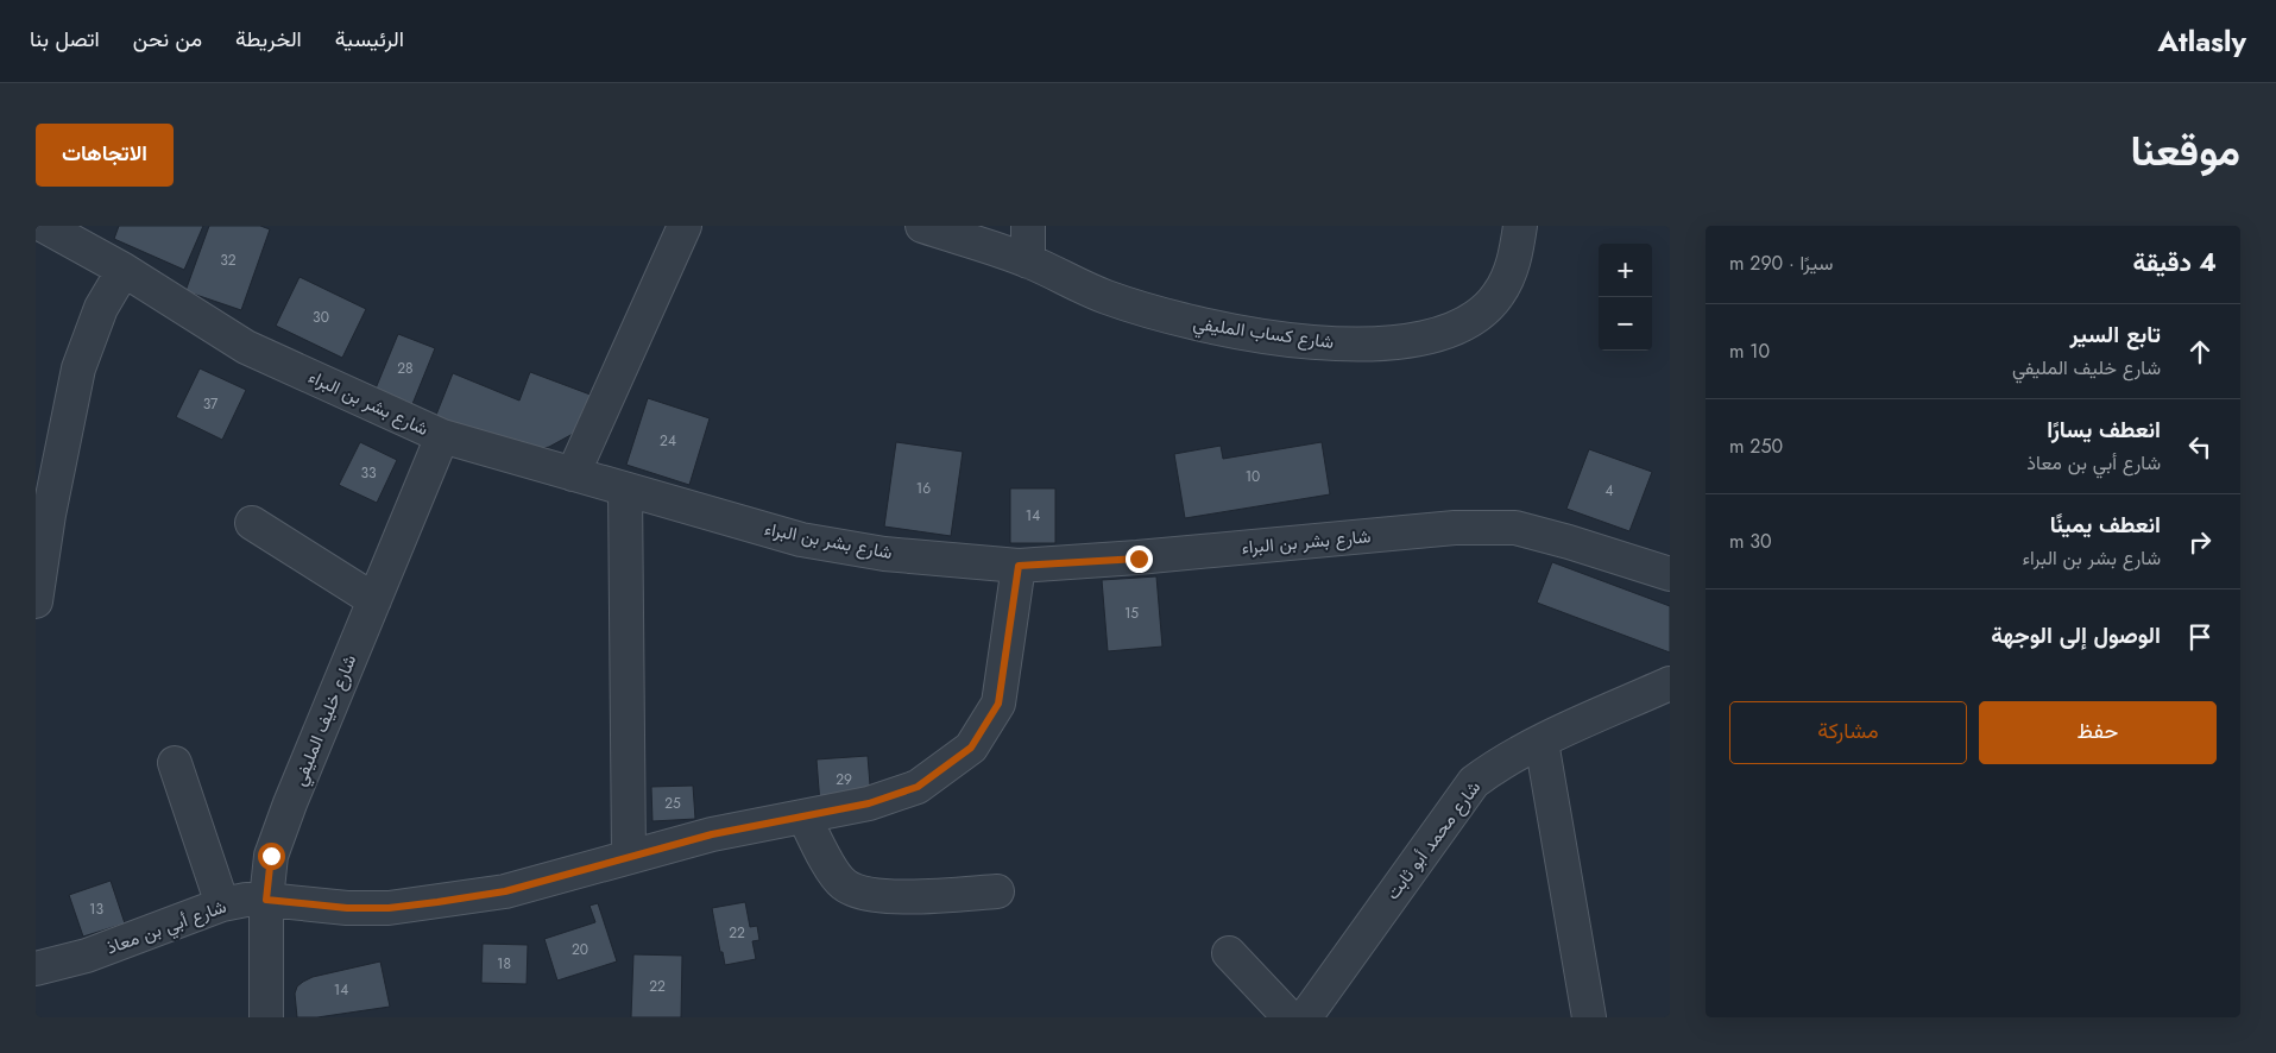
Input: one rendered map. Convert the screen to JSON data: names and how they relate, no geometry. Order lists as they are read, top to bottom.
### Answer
{
  "streets": {
    "street": [
      "شارع كساب المليفي",
      "شارع بشر بن البراء",
      "شارع خليف المليفي",
      "شارع محمد أبو ثابت",
      "شارع أبي بن معاذ"
    ]
  },
  "crossings": [
    ["شارع بشر بن البراء", "شارع خليف المليفي"],
    ["شارع بشر بن البراء", "شارع أبي بن معاذ"],
    ["شارع خليف المليفي", "شارع أبي بن معاذ"]
  ],
  "house_numbers": [
    "32",
    "30",
    "28",
    "37",
    "24",
    "33",
    "10",
    "16",
    "4",
    "14",
    "15",
    "29",
    "25",
    "13",
    "22",
    "20",
    "18",
    "22",
    "14"
  ],
  "page": {
    "header": "Atlasly",
    "nav": [
      "الرئيسية",
      "الخريطة",
      "من نحن",
      "اتصل بنا"
    ],
    "title": "موقعنا",
    "buttons": [
      "الاتجاهات",
      ["حفظ", "مشاركة"]
    ],
    "heading": ["4 دقيقة", "سيرًا · 290 m"],
    "map_buttons": ["+", "−"],
    "list": [
      ["تابع السير", "شارع خليف المليفي", "10 m"],
      ["انعطف يسارًا", "شارع أبي بن معاذ", "250 m"],
      ["انعطف يمينًا", "شارع بشر بن البراء", "30 m"],
      "الوصول إلى الوجهة"
    ]
  }
}
